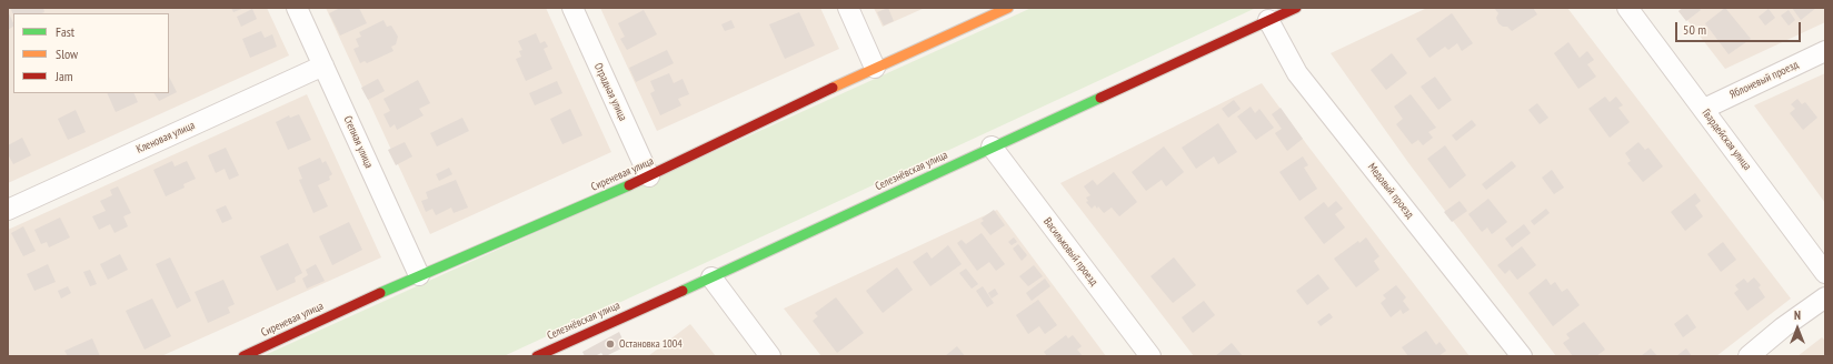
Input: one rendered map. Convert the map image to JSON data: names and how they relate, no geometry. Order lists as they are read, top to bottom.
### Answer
{
  "streets": {
    "street": [
      "Яблоневый проезд",
      "Отрадная улица",
      "Кленовая улица",
      "Гвардейская улица",
      "Степная улица",
      "Селезнёвская улица",
      "Сиреневая улица",
      "Медовый проезд",
      "Васильковый проезд"
    ]
  },
  "crossings": [
    ["Яблоневый проезд", "Гвардейская улица"],
    ["Отрадная улица", "Сиреневая улица"],
    ["Кленовая улица", "Степная улица"],
    ["Степная улица", "Сиреневая улица"],
    ["Селезнёвская улица", "Медовый проезд"],
    ["Селезнёвская улица", "Васильковый проезд"]
  ],
  "places": ["Остановка 1004"],
  "legend": ["Fast", "Slow", "Jam"],
  "scale_bar": "50 m",
  "north": "top"
}
